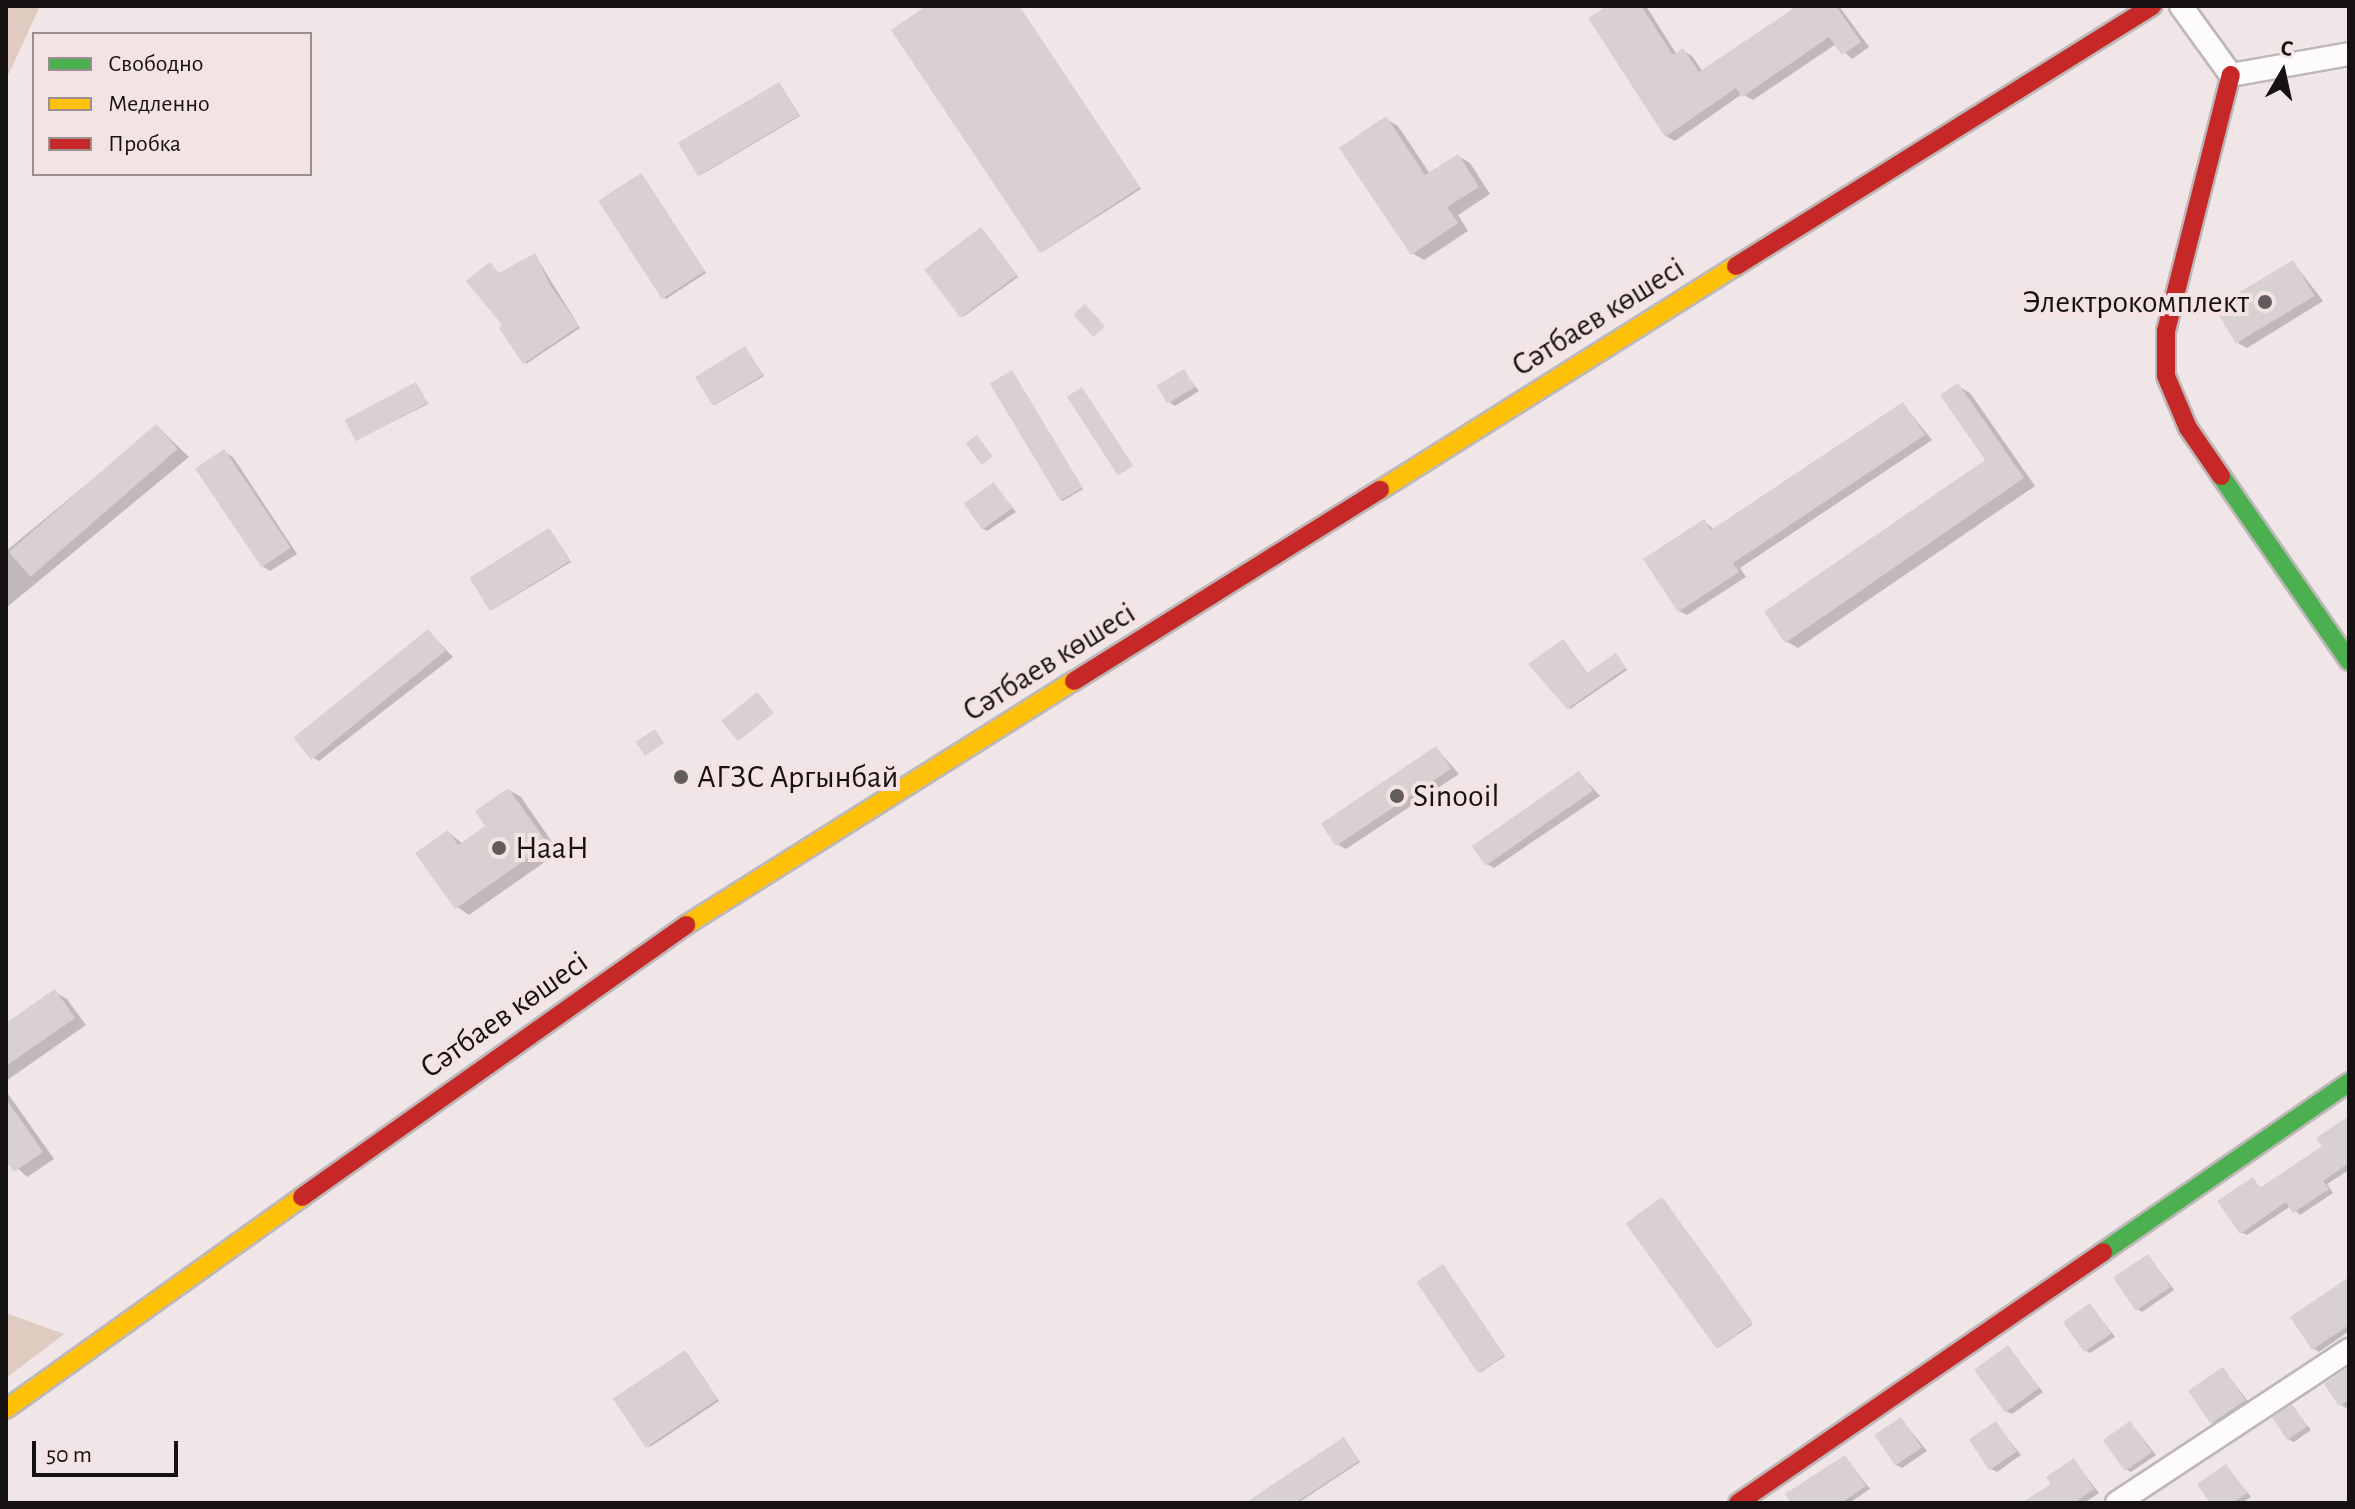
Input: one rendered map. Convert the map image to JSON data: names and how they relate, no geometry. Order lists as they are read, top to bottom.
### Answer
{
  "streets": {
    "main road": ["Сәтбаев көшесі"]
  },
  "places": [
    "Электрокомплект",
    "АГЗС Аргынбай",
    "Sinooil",
    "НааН"
  ],
  "legend": ["Свободно", "Медленно", "Пробка"],
  "scale_bar": "50 m",
  "north": "top"
}
